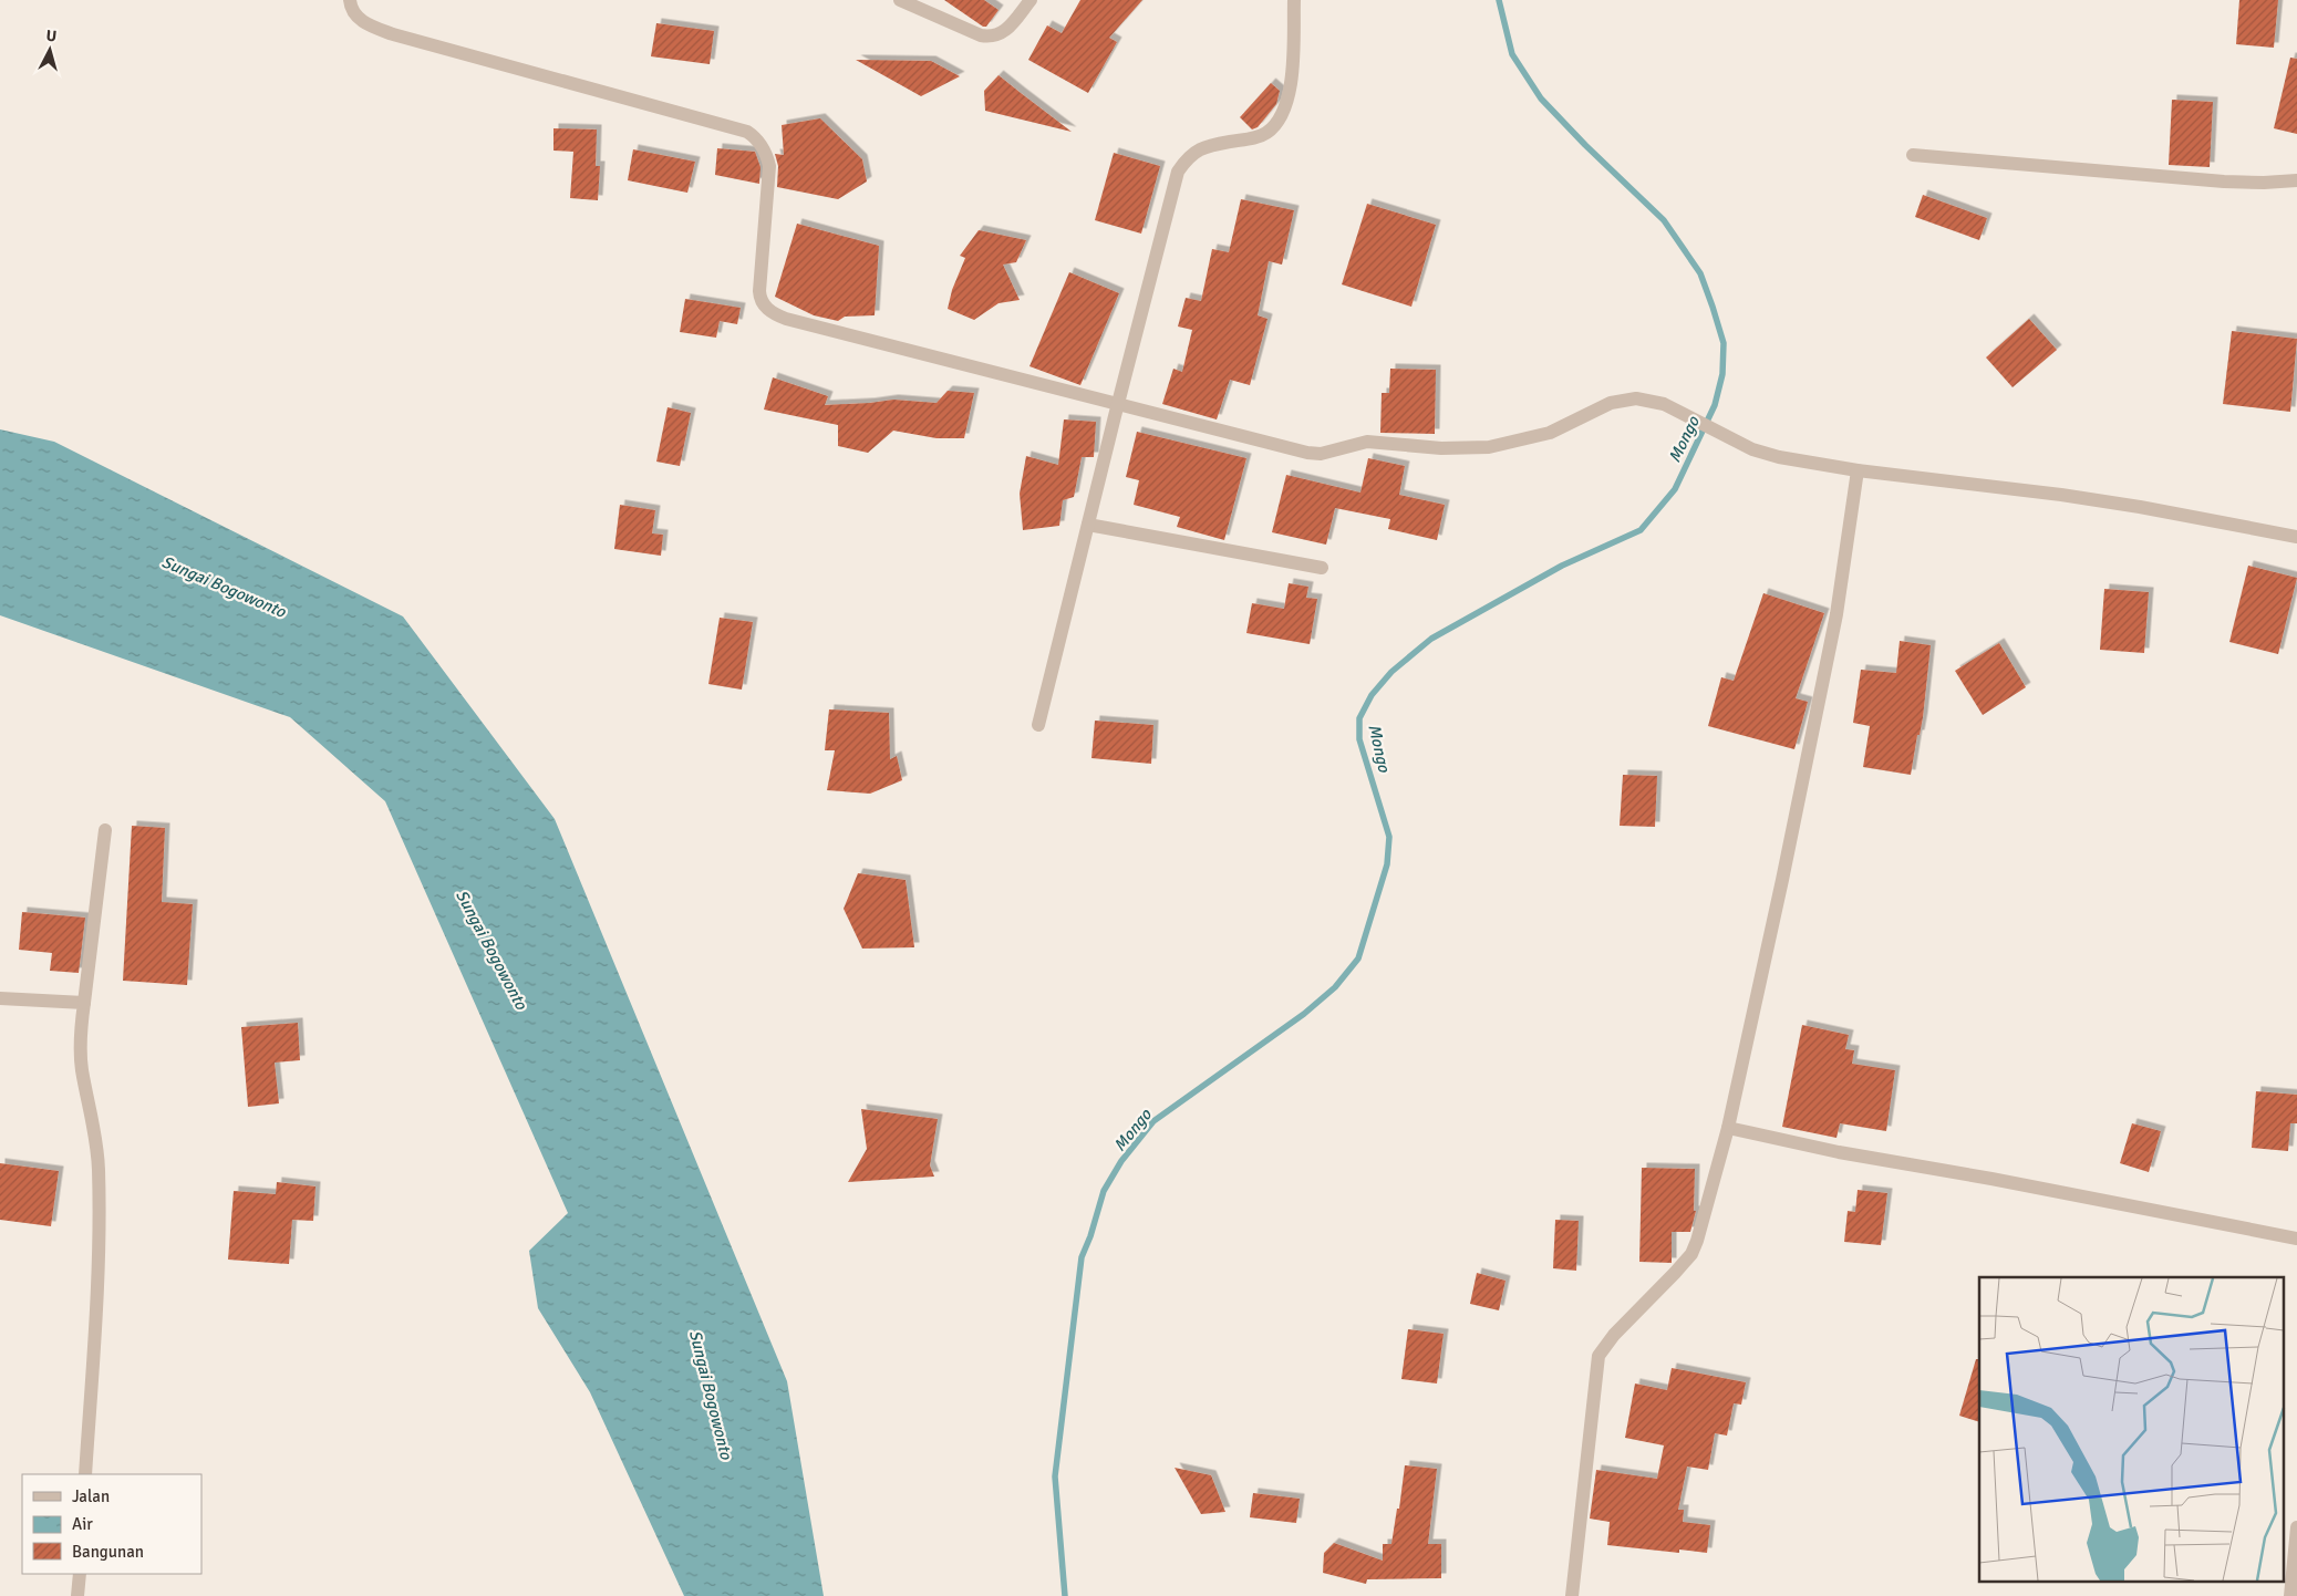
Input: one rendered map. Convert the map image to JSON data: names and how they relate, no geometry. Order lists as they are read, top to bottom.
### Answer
{
  "water": ["Mongo", "Sungai Bogowonto"],
  "legend": ["Jalan", "Air", "Bangunan"],
  "north": "top"
}
